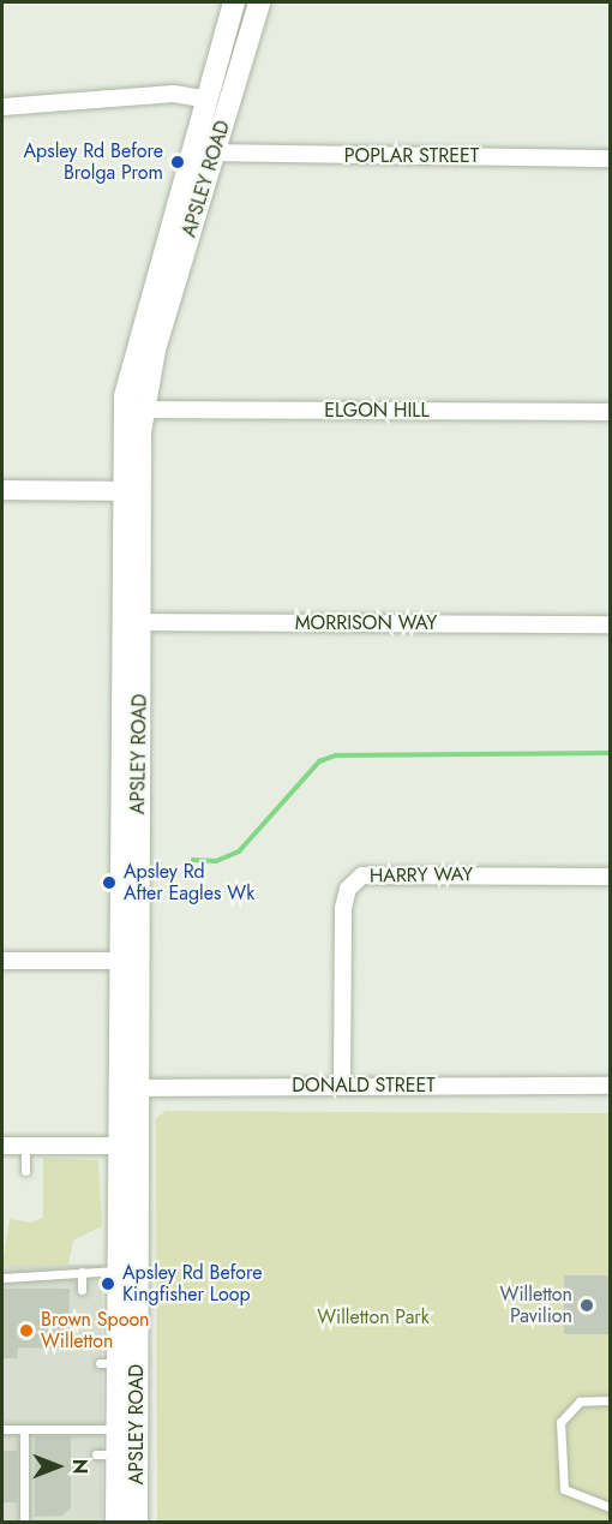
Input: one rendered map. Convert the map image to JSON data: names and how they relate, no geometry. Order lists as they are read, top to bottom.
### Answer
{
  "streets": {
    "main road": ["APSLEY ROAD"],
    "street": [
      "POPLAR STREET",
      "ELGON HILL",
      "MORRISON WAY",
      "HARRY WAY",
      "DONALD STREET"
    ]
  },
  "crossings": [
    ["POPLAR STREET", "APSLEY ROAD"],
    ["APSLEY ROAD", "ELGON HILL"],
    ["APSLEY ROAD", "MORRISON WAY"],
    ["APSLEY ROAD", "DONALD STREET"],
    ["HARRY WAY", "DONALD STREET"]
  ],
  "parks": ["Willetton Park"],
  "places": [
    "Apsley Rd Before Brolga Prom",
    "Apsley Rd After Eagles Wk",
    "Apsley Rd Before Kingfisher Loop",
    "Willetton Pavilion",
    "Brown Spoon Willetton"
  ],
  "north": "right"
}
